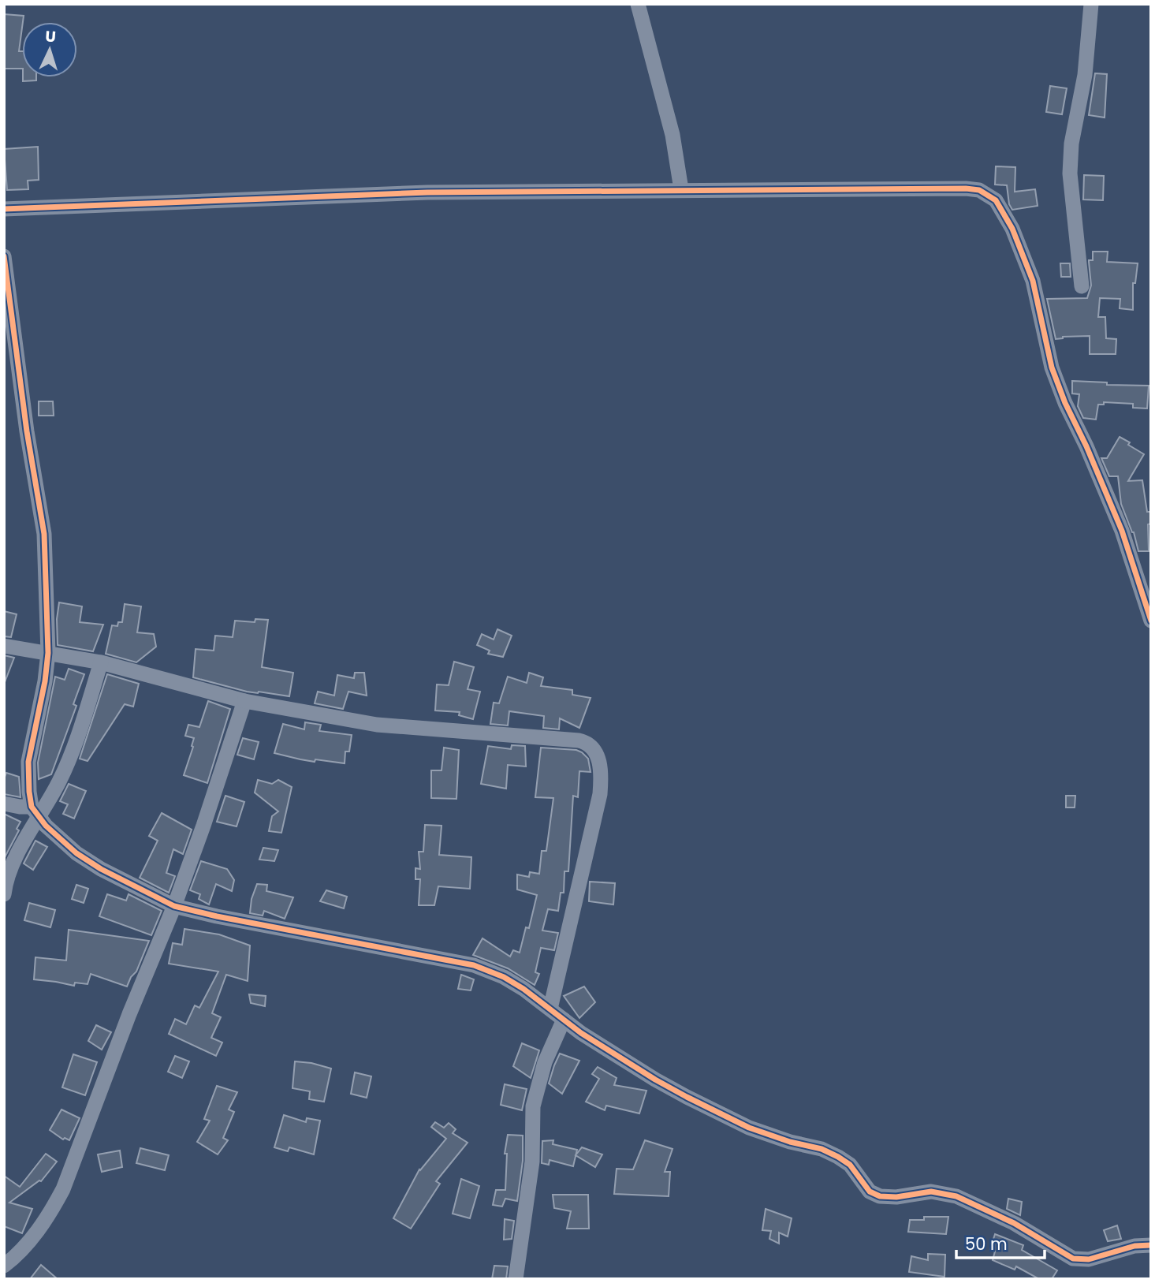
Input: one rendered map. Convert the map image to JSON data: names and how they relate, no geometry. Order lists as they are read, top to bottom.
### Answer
{
  "scale_bar": "50 m",
  "north": "top"
}
